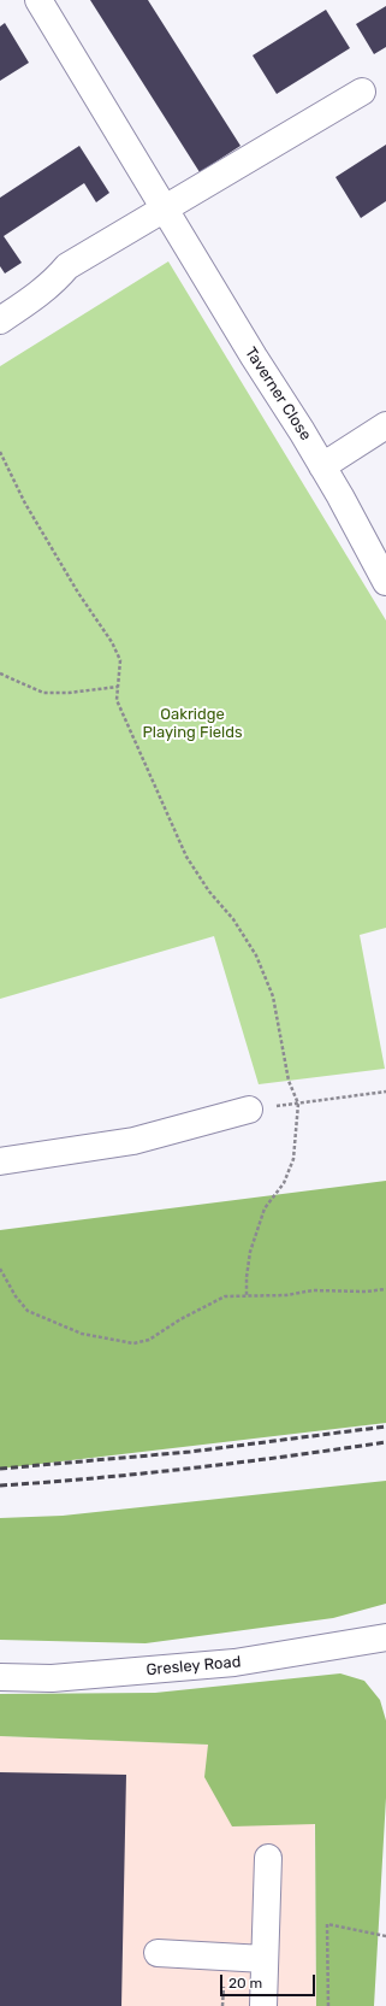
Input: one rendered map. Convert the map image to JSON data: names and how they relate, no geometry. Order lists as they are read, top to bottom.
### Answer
{
  "streets": {
    "street": ["Taverner Close", "Gresley Road"]
  },
  "parks": ["Oakridge Playing Fields"],
  "scale_bar": "20 m"
}
